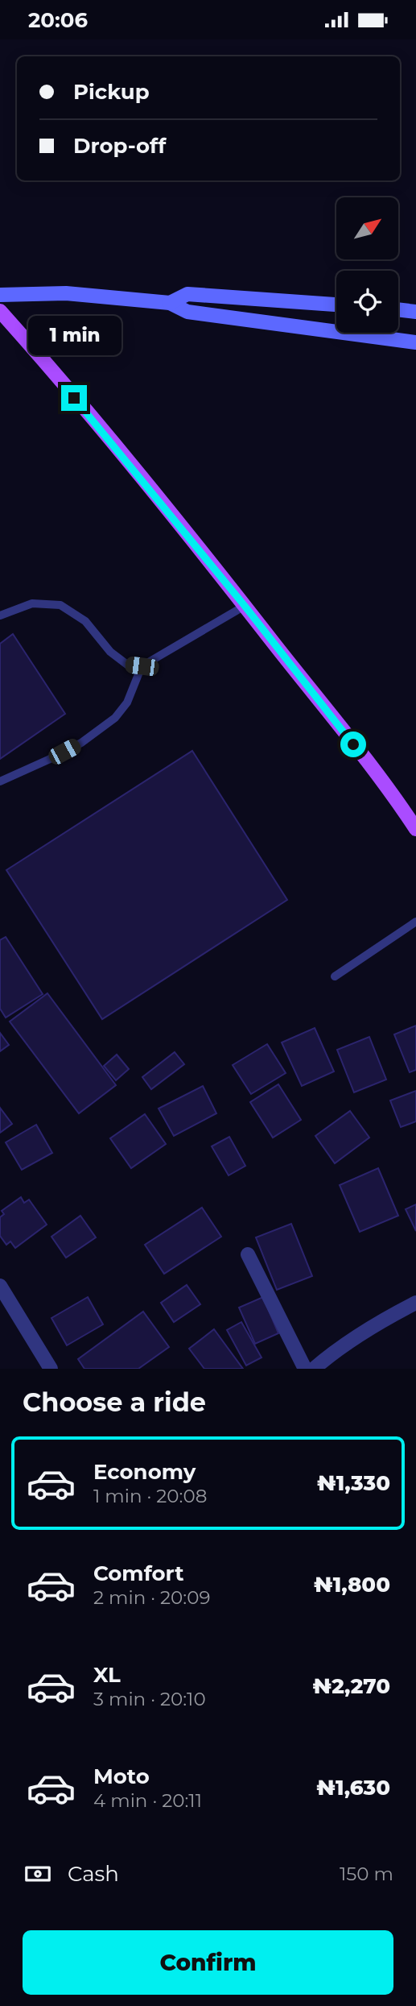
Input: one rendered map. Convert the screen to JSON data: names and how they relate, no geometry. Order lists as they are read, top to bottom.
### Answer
{
  "north": "top right",
  "page": {
    "status": "20:06",
    "banner": ["Pickup", "Drop-off"],
    "bubble": "1 min",
    "heading": "Choose a ride",
    "list": [
      {
        "name": "Economy",
        "note": "1 min · 20:08",
        "value": "₦1,330"
      },
      {
        "name": "Comfort",
        "note": "2 min · 20:09",
        "value": "₦1,800"
      },
      {
        "name": "XL",
        "note": "3 min · 20:10",
        "value": "₦2,270"
      },
      {
        "name": "Moto",
        "note": "4 min · 20:11",
        "value": "₦1,630"
      }
    ],
    "pay": ["Cash", "150 m"],
    "buttons": "Confirm"
  }
}
